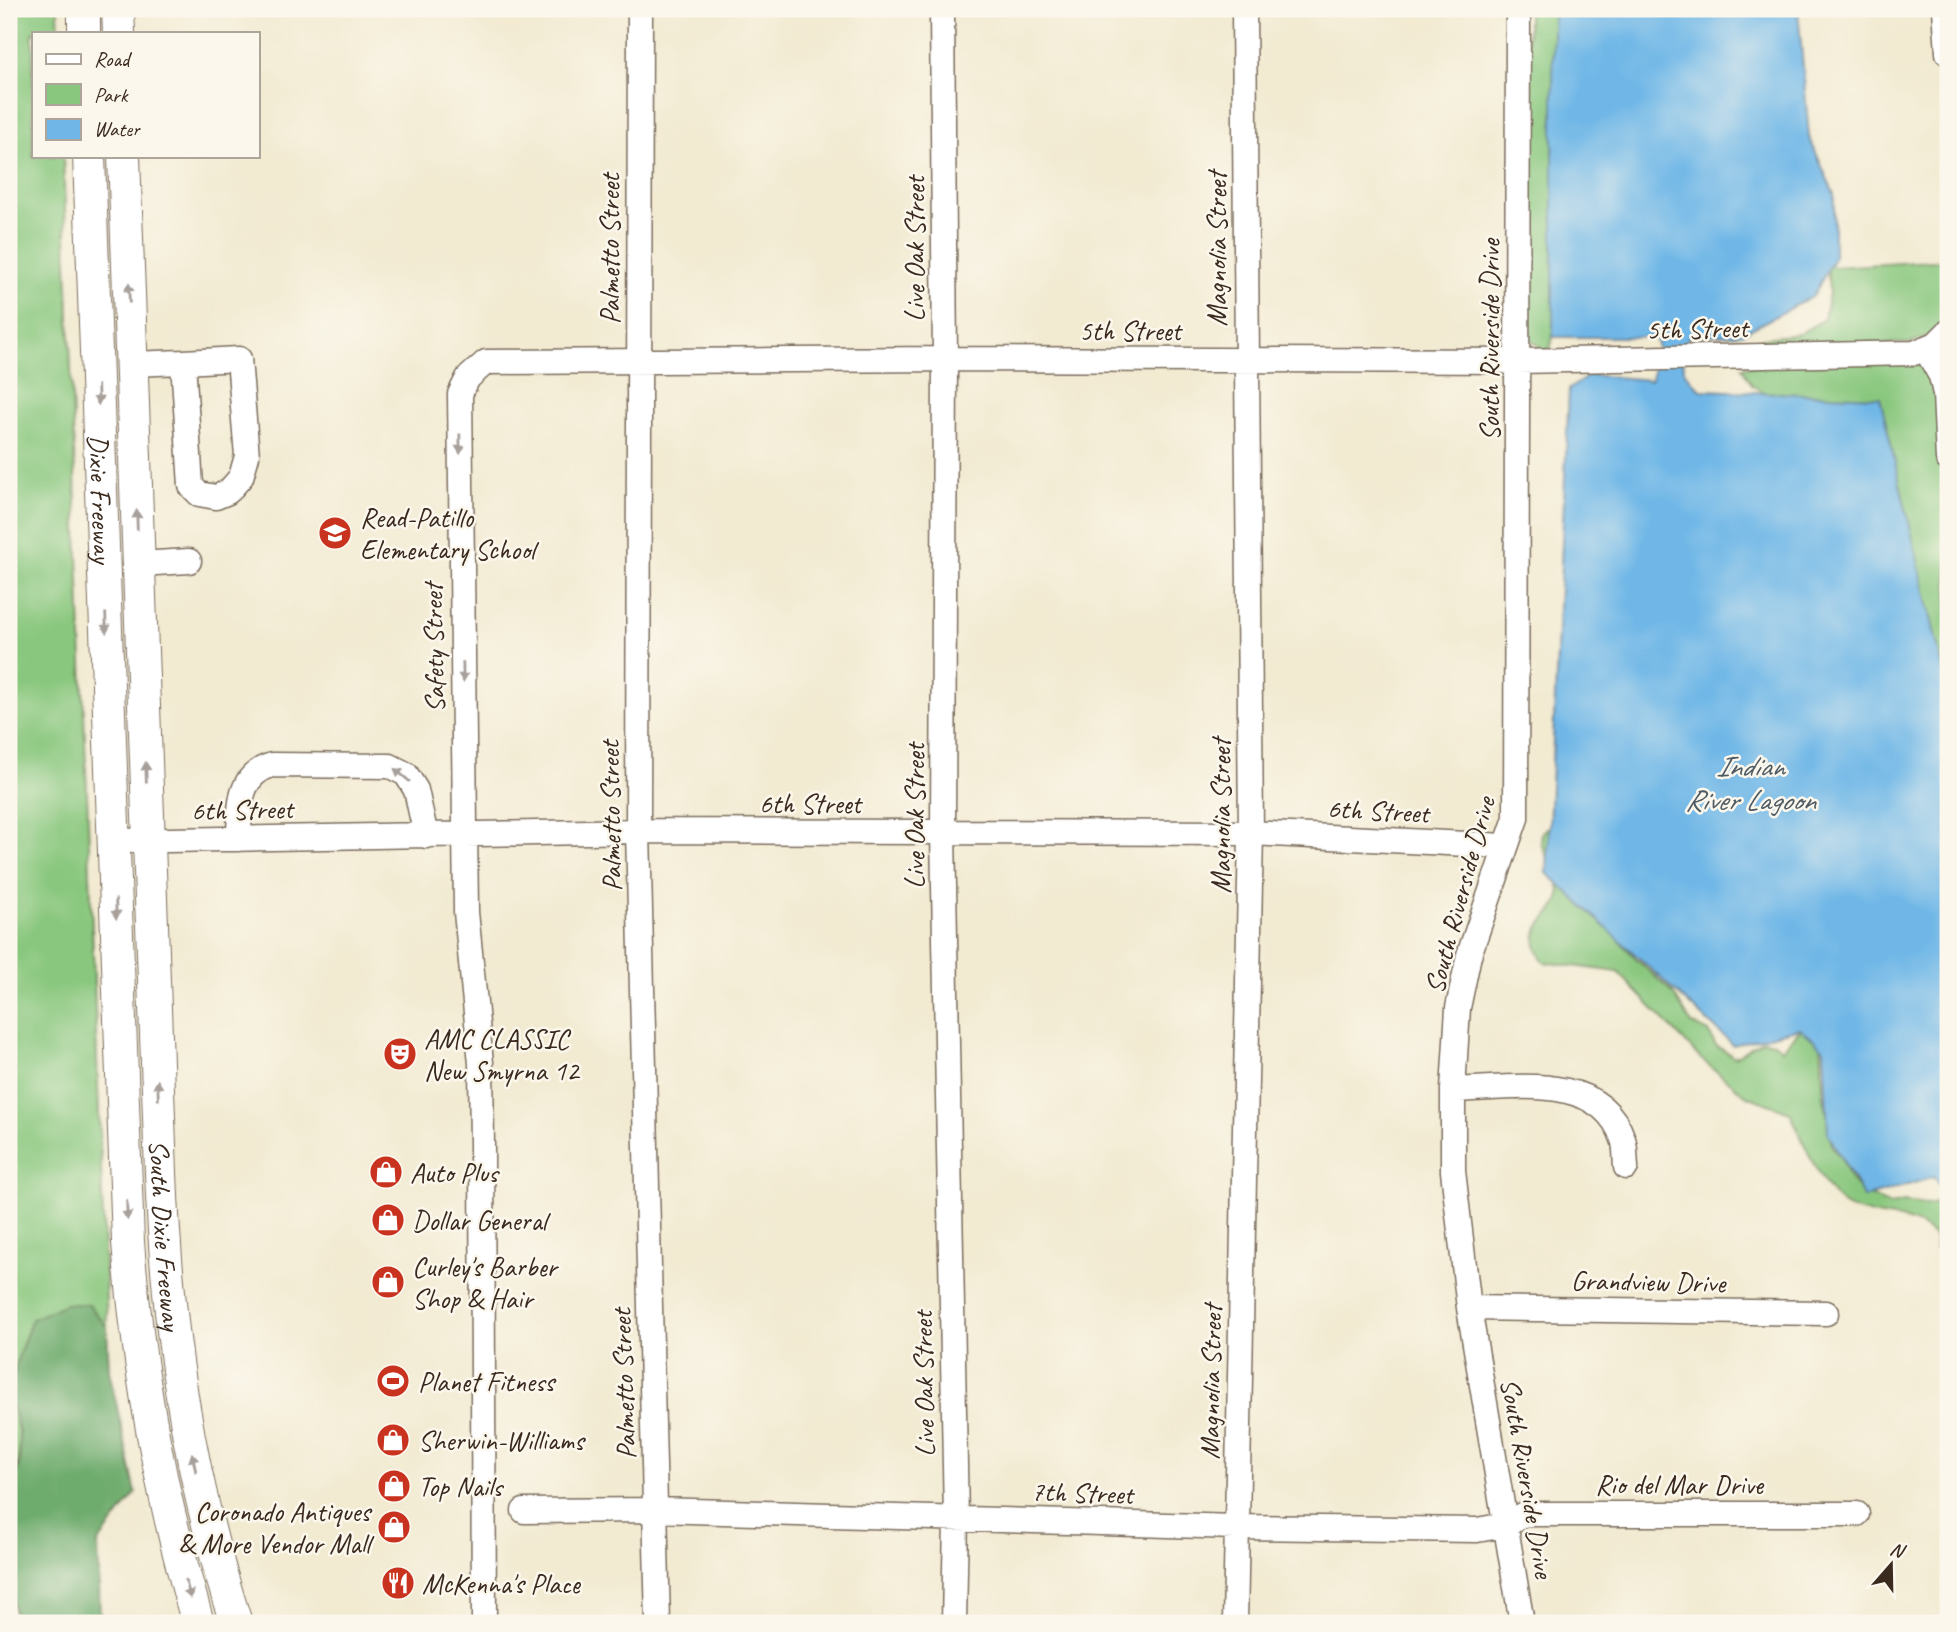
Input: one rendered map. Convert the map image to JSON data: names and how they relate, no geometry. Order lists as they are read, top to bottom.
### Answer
{
  "streets": {
    "main road": ["Dixie Freeway", "South Dixie Freeway"],
    "street": [
      "Palmetto Street",
      "Live Oak Street",
      "Magnolia Street",
      "5th Street",
      "South Riverside Drive",
      "Safety Street",
      "6th Street",
      "Grandview Drive",
      "Rio del Mar Drive",
      "7th Street"
    ]
  },
  "crossings": [
    ["Palmetto Street", "5th Street"],
    ["Palmetto Street", "6th Street"],
    ["Palmetto Street", "7th Street"],
    ["Live Oak Street", "5th Street"],
    ["Live Oak Street", "6th Street"],
    ["Live Oak Street", "7th Street"],
    ["Magnolia Street", "5th Street"],
    ["Magnolia Street", "6th Street"],
    ["Magnolia Street", "7th Street"],
    ["5th Street", "South Riverside Drive"],
    ["5th Street", "Safety Street"],
    ["South Riverside Drive", "6th Street"],
    ["South Riverside Drive", "Grandview Drive"],
    ["South Riverside Drive", "Rio del Mar Drive"],
    ["South Riverside Drive", "7th Street"],
    ["Dixie Freeway", "6th Street"],
    ["Dixie Freeway", "South Dixie Freeway"],
    ["Safety Street", "6th Street"],
    ["6th Street", "South Dixie Freeway"],
    ["Rio del Mar Drive", "7th Street"]
  ],
  "one_way": ["Safety Street"],
  "water": ["Indian River Lagoon"],
  "places": {
    "school or university": ["Read-Patillo Elementary School"],
    "theatre": ["AMC CLASSIC New Smyrna 12"],
    "shop": [
      "Auto Plus",
      "Dollar General",
      "Curley's Barber Shop & Hair",
      "Sherwin-Williams",
      "Top Nails",
      "Coronado Antiques & More Vendor Mall"
    ],
    "sports": ["Planet Fitness"],
    "restaurant": ["McKenna's Place"]
  },
  "legend": ["Road", "Park", "Water"],
  "north": "top"
}
